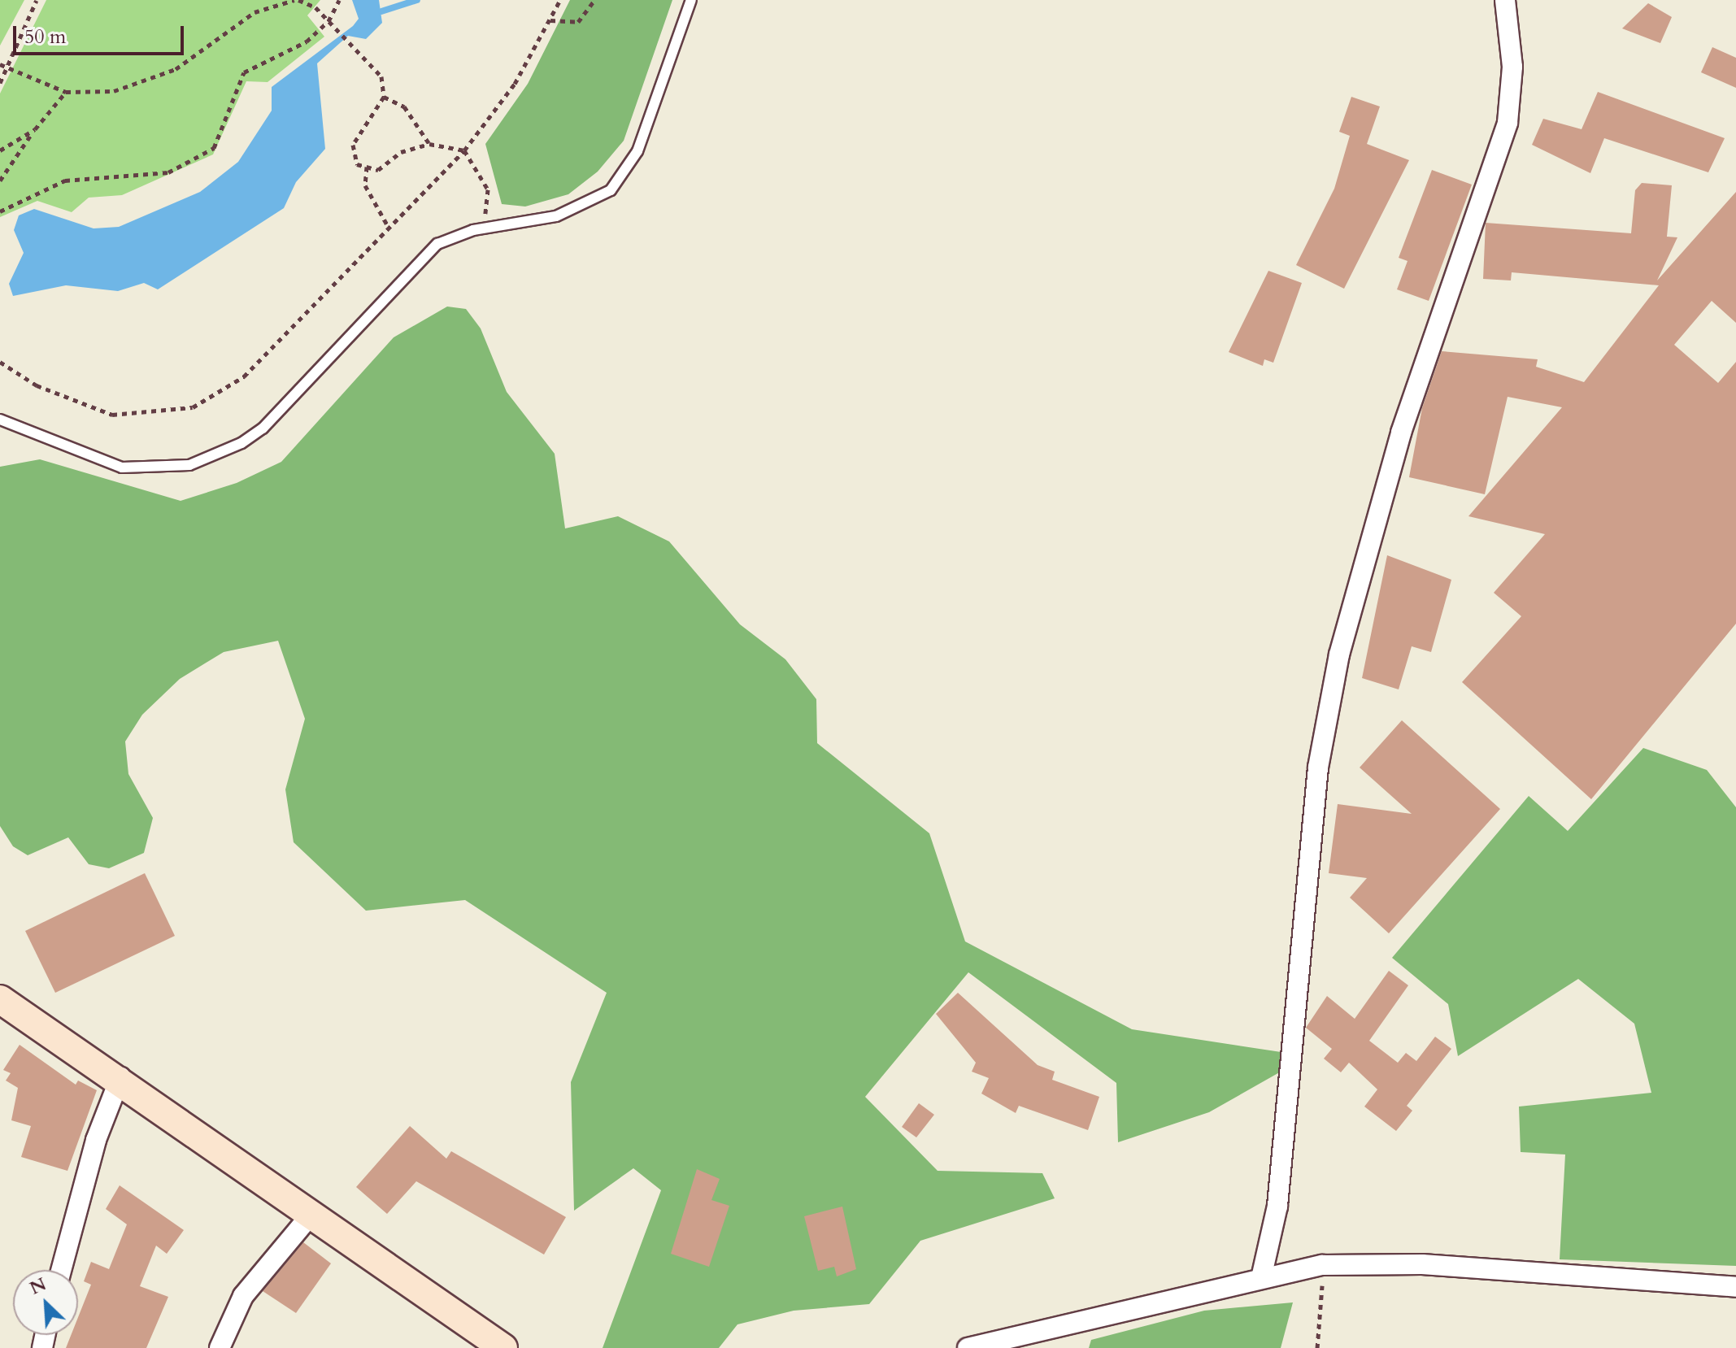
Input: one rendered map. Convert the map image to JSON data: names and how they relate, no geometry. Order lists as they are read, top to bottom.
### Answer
{
  "scale_bar": "50 m",
  "north": "top left"
}
